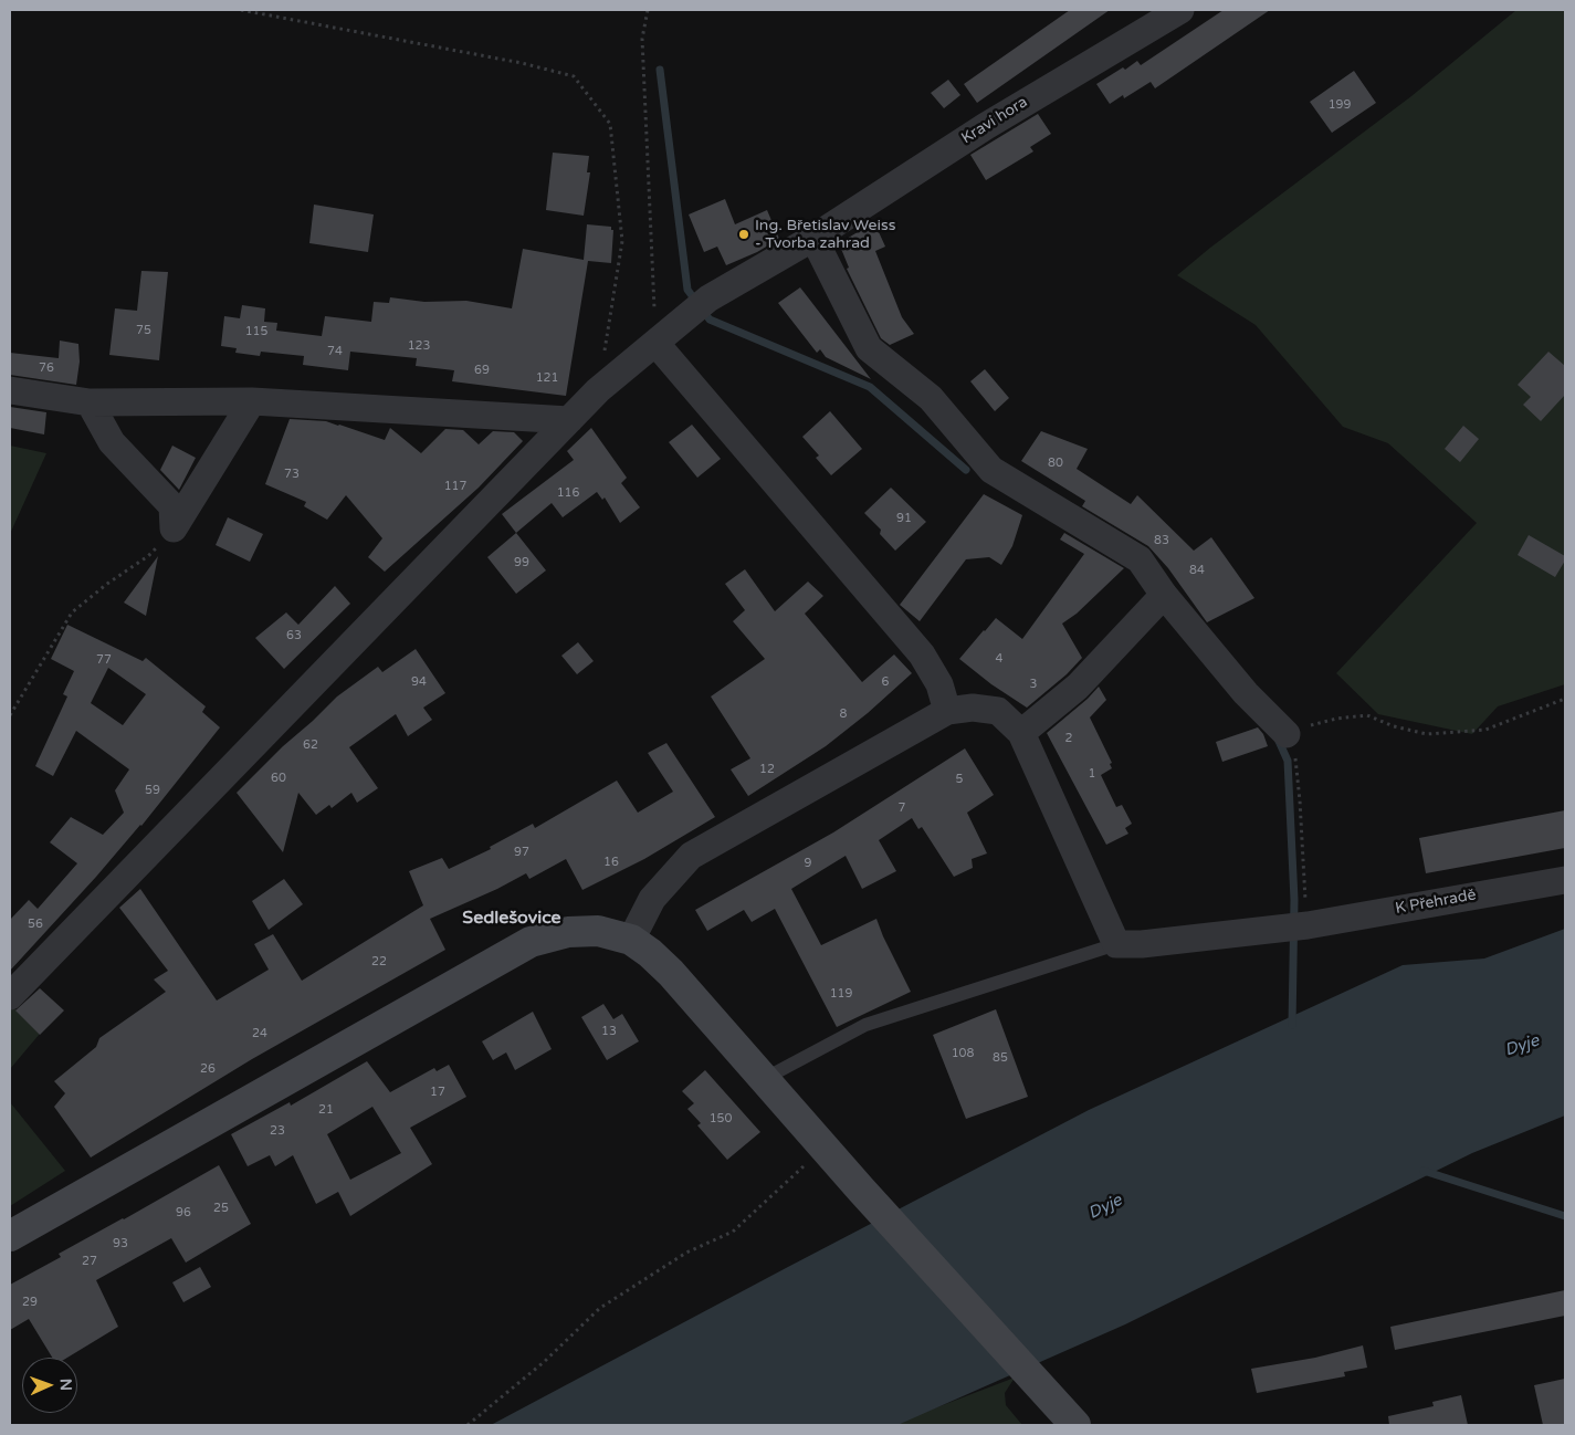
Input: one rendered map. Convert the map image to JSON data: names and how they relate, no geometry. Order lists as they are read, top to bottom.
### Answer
{
  "streets": {
    "street": ["Kraví hora", "K Přehradě"]
  },
  "districts": ["Sedlešovice"],
  "water": ["Dyje"],
  "places": ["Ing. Břetislav Weiss - Tvorba zahrad"],
  "house_numbers": [
    "199",
    "75",
    "115",
    "123",
    "74",
    "76",
    "69",
    "121",
    "80",
    "73",
    "117",
    "116",
    "91",
    "83",
    "99",
    "84",
    "63",
    "4",
    "77",
    "94",
    "6",
    "3",
    "8",
    "2",
    "62",
    "12",
    "1",
    "60",
    "5",
    "59",
    "7",
    "97",
    "16",
    "9",
    "56",
    "22",
    "119",
    "13",
    "24",
    "108",
    "85",
    "26",
    "17",
    "21",
    "150",
    "23",
    "25",
    "96",
    "93",
    "27",
    "29"
  ],
  "north": "right"
}
